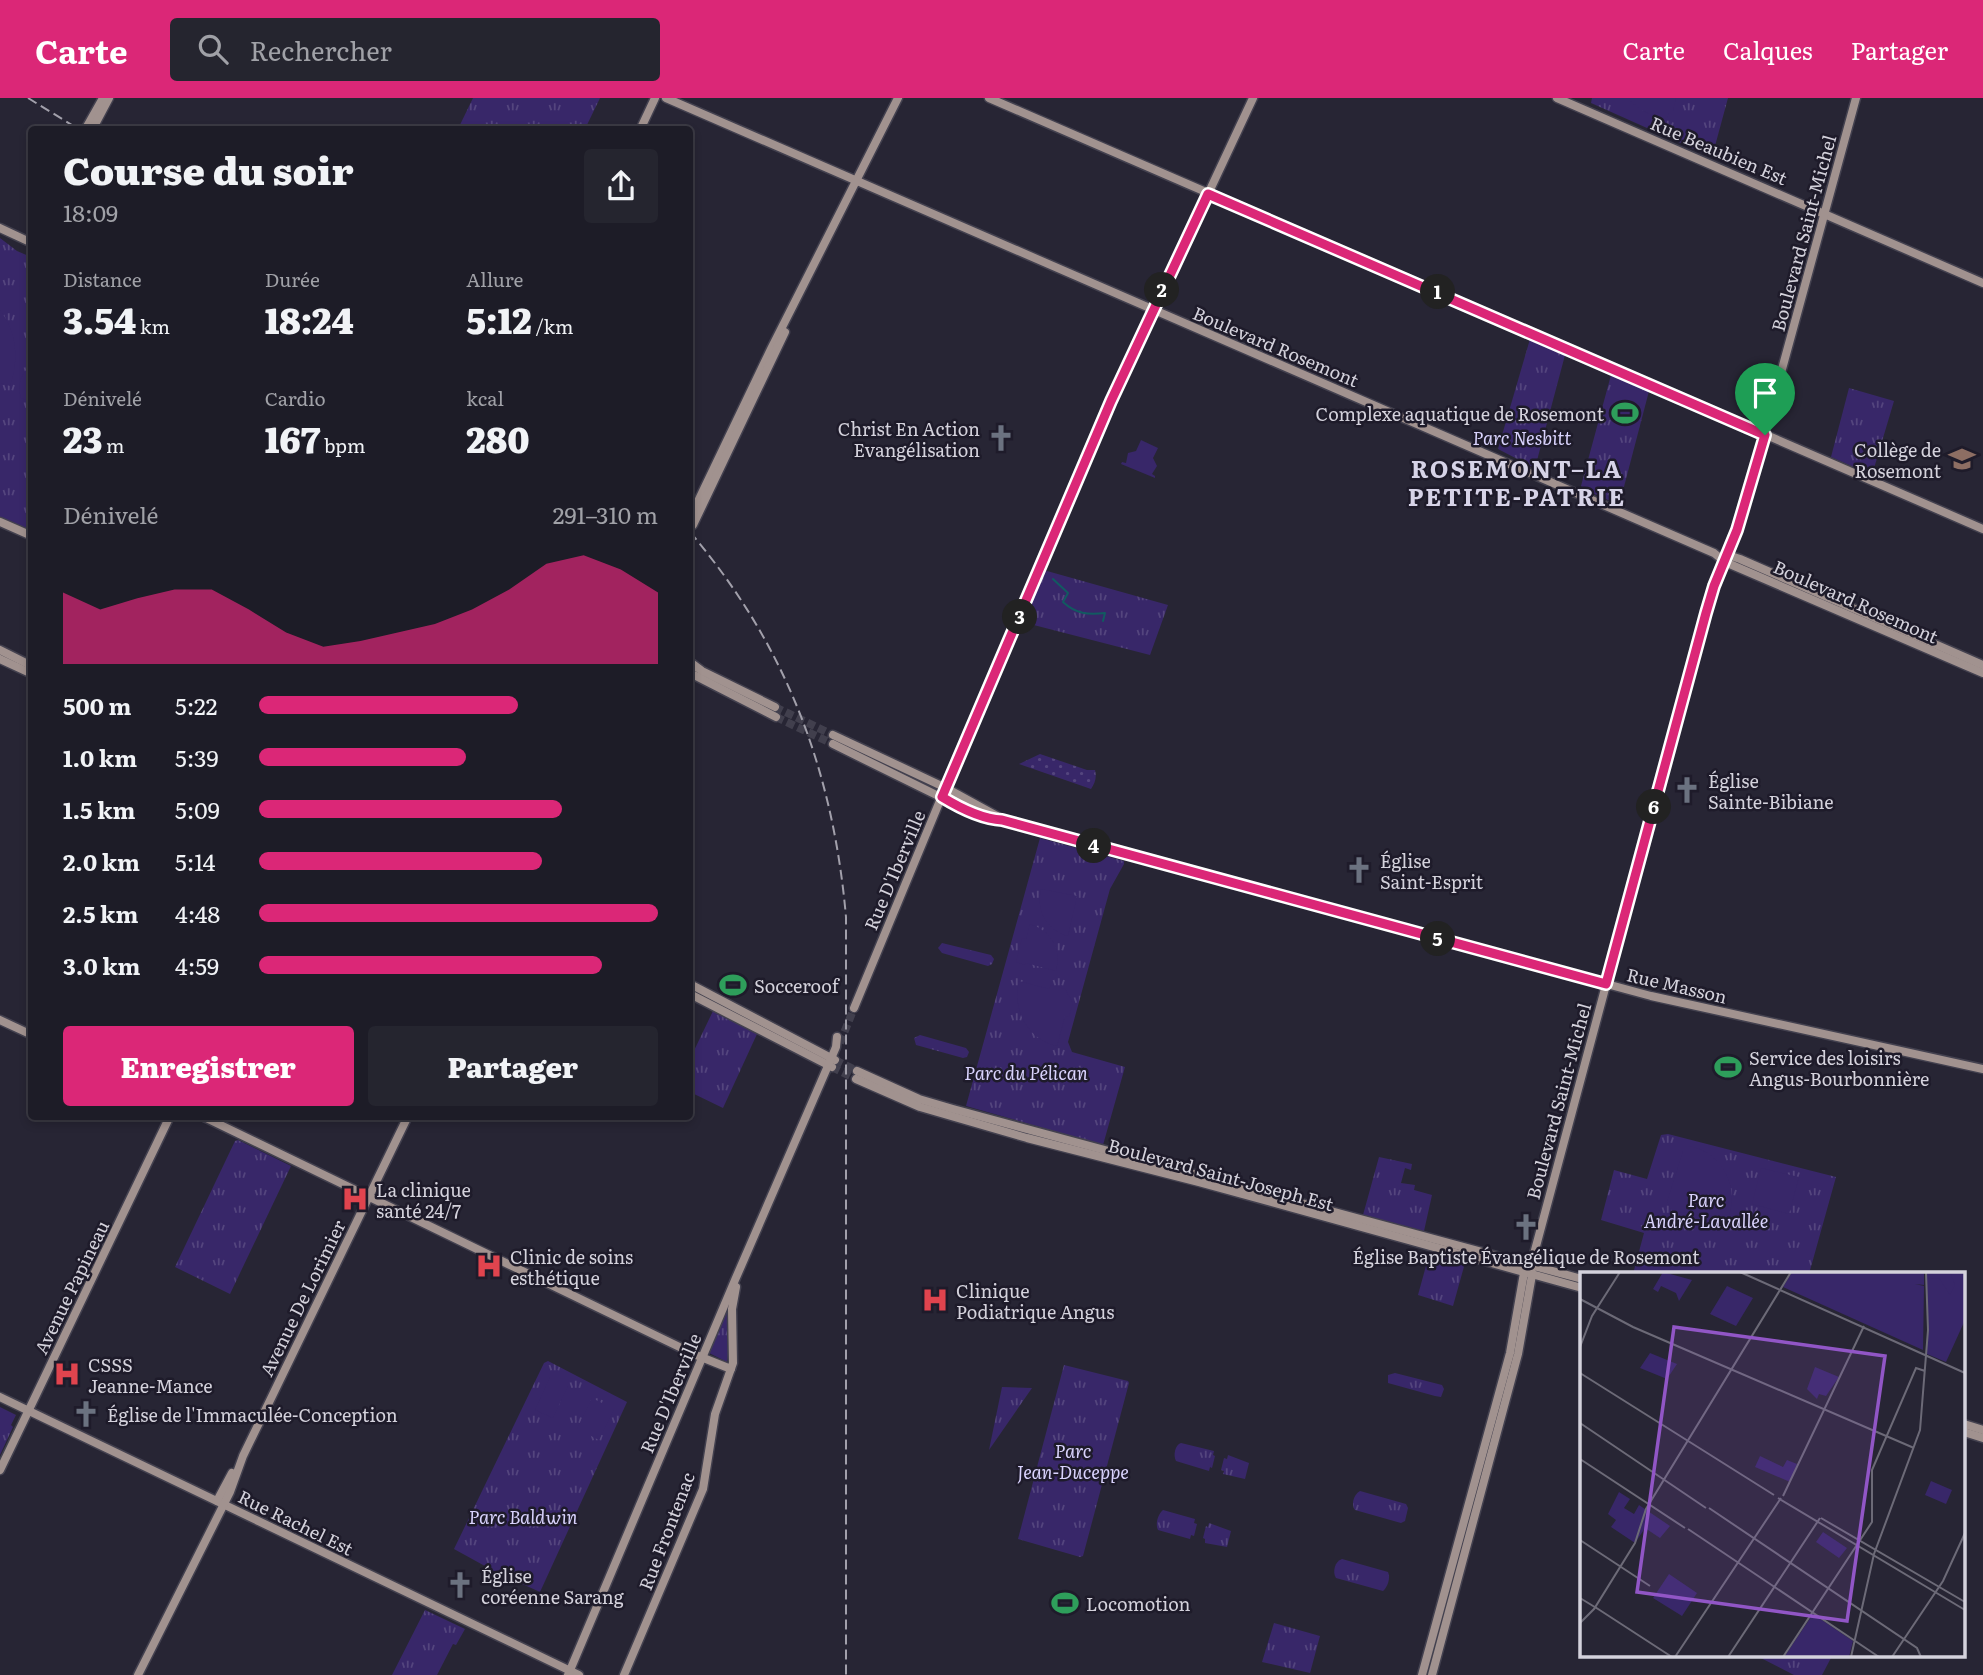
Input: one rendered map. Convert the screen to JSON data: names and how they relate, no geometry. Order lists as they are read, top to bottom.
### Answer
{
  "streets": {
    "main road": [
      "Rue Beaubien Est",
      "Boulevard Saint-Michel",
      "Boulevard Rosemont",
      "Rue D'Iberville",
      "Rue Masson",
      "Boulevard Saint-Joseph Est",
      "Avenue Papineau",
      "Avenue De Lorimier",
      "Rue Rachel Est",
      "Rue Frontenac"
    ]
  },
  "crossings": [
    ["Rue Beaubien Est", "Boulevard Saint-Michel"],
    ["Boulevard Saint-Michel", "Boulevard Rosemont"],
    ["Boulevard Saint-Michel", "Rue Masson"],
    ["Boulevard Saint-Michel", "Boulevard Saint-Joseph Est"],
    ["Boulevard Rosemont", "Rue D'Iberville"],
    ["Rue D'Iberville", "Rue Masson"],
    ["Rue D'Iberville", "Rue Rachel Est"],
    ["Rue D'Iberville", "Rue Frontenac"],
    ["Avenue Papineau", "Rue Rachel Est"],
    ["Avenue De Lorimier", "Rue Rachel Est"]
  ],
  "districts": ["ROSEMONT–LA PETITE-PATRIE"],
  "parks": [
    "Parc Nesbitt",
    "Parc du Pélican",
    "Parc André-Lavallée",
    "Parc Jean-Duceppe",
    "Parc Baldwin"
  ],
  "places": {
    "sports": [
      "Complexe aquatique de Rosemont",
      "Socceroof",
      "Service des loisirs Angus-Bourbonnière",
      "Locomotion"
    ],
    "church": [
      "Christ En Action Evangélisation",
      "Église Sainte-Bibiane",
      "Église Saint-Esprit",
      "Église Baptiste Évangélique de Rosemont",
      "Église de l'Immaculée-Conception",
      "Église coréenne Sarang"
    ],
    "school or university": ["Collège de Rosemont"],
    "hospital": [
      "La clinique santé 24/7",
      "Clinic de soins esthétique",
      "Clinique Podiatrique Angus",
      "CSSS Jeanne-Mance"
    ]
  },
  "page": {
    "header": "Carte",
    "search": "Rechercher",
    "nav": ["Carte", "Calques", "Partager"],
    "heading": ["Course du soir", "18:09"],
    "stats": [
      ["Distance", "3.54 km"],
      ["Durée", "18:24"],
      ["Allure", "5:12 /km"],
      ["Dénivelé", "23 m"],
      ["Cardio", "167 bpm"],
      ["kcal", "280"]
    ],
    "pins": [
      "2",
      "1",
      "3",
      "6",
      "4",
      "5"
    ],
    "chart": ["Dénivelé", "291–310 m"],
    "list": [
      {
        "name": "500 m",
        "note": "5:22"
      },
      {
        "name": "1.0 km",
        "note": "5:39"
      },
      {
        "name": "1.5 km",
        "note": "5:09"
      },
      {
        "name": "2.0 km",
        "note": "5:14"
      },
      {
        "name": "2.5 km",
        "note": "4:48"
      },
      {
        "name": "3.0 km",
        "note": "4:59"
      }
    ],
    "buttons": ["Enregistrer", "Partager"]
  }
}
